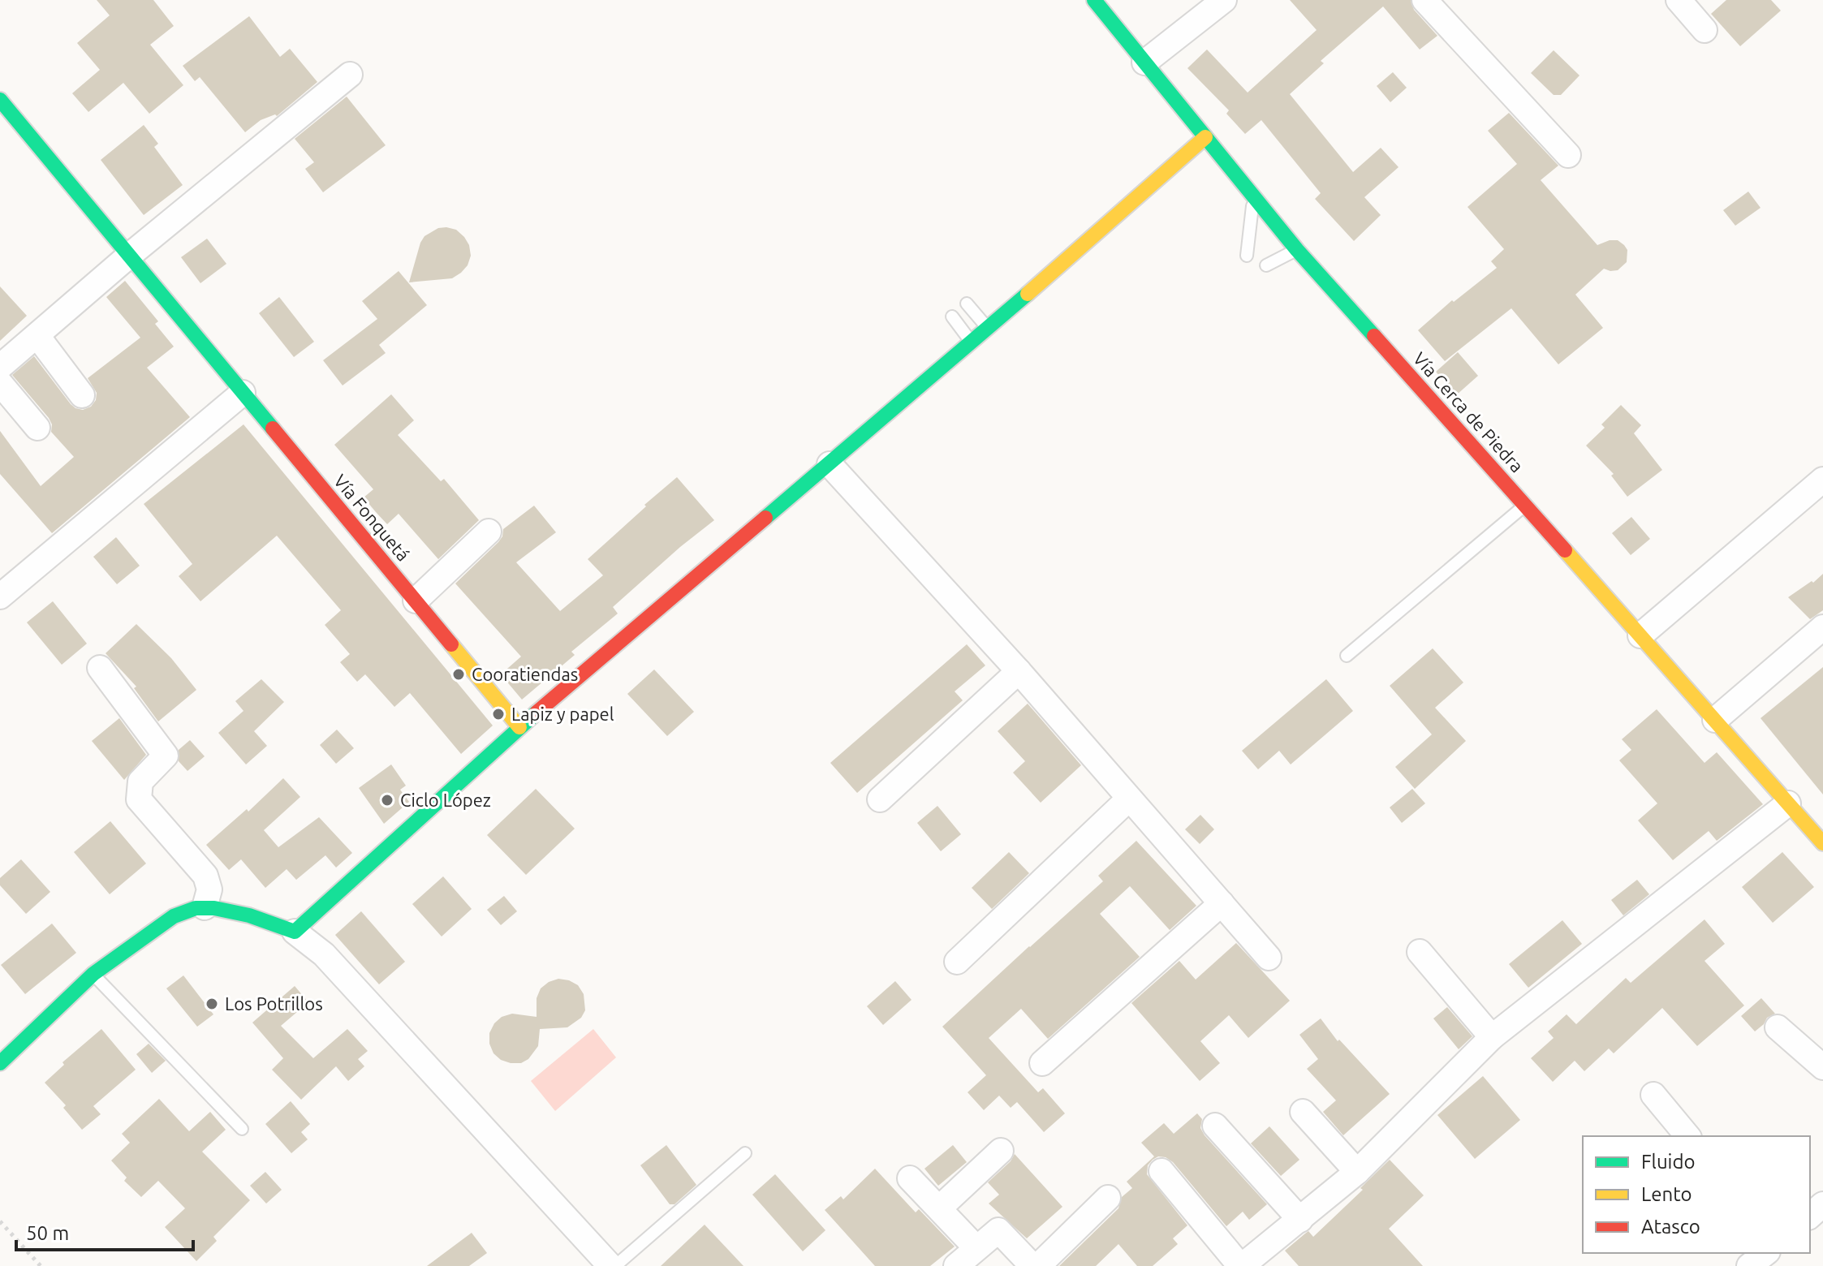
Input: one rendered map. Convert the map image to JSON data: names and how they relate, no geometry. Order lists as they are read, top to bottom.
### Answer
{
  "streets": {
    "street": ["Vía Cerca de Piedra", "Vía Fonquetá"]
  },
  "places": [
    "Cooratiendas",
    "Lapiz y papel",
    "Ciclo López",
    "Los Potrillos"
  ],
  "legend": ["Fluido", "Lento", "Atasco"],
  "scale_bar": "50 m"
}
